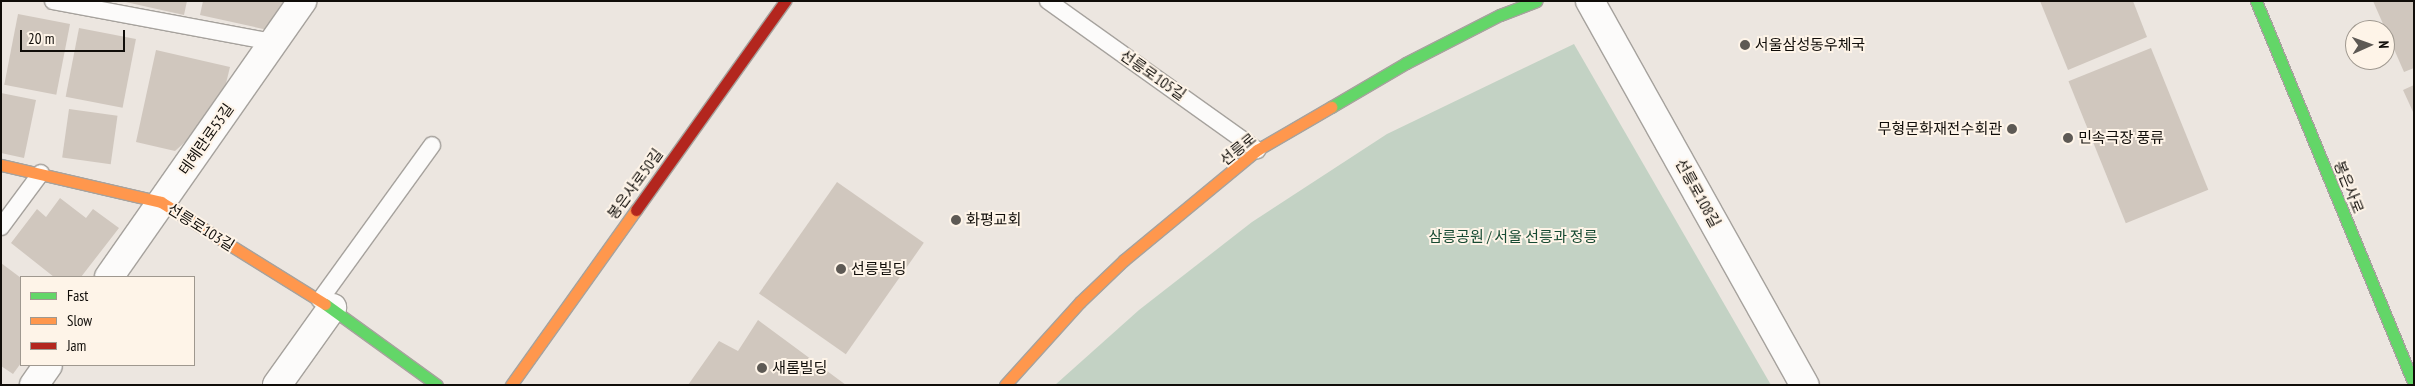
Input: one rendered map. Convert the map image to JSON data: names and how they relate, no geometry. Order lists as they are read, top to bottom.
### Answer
{
  "streets": {
    "main road": [
      "선릉로",
      "봉은사로50길",
      "봉은사로",
      "선릉로103길"
    ],
    "street": ["테헤란로53길", "선릉로108길"],
    "lane": ["선릉로105길"]
  },
  "crossings": [
    ["선릉로105길", "선릉로"],
    ["테헤란로53길", "선릉로103길"]
  ],
  "parks": ["삼릉공원 / 서울 선릉과 정릉"],
  "places": [
    "서울삼성동우체국",
    "무형문화재전수회관",
    "민속극장 풍류",
    "화평교회",
    "선릉빌딩",
    "새롬빌딩"
  ],
  "legend": ["Fast", "Slow", "Jam"],
  "scale_bar": "20 m",
  "north": "right"
}
